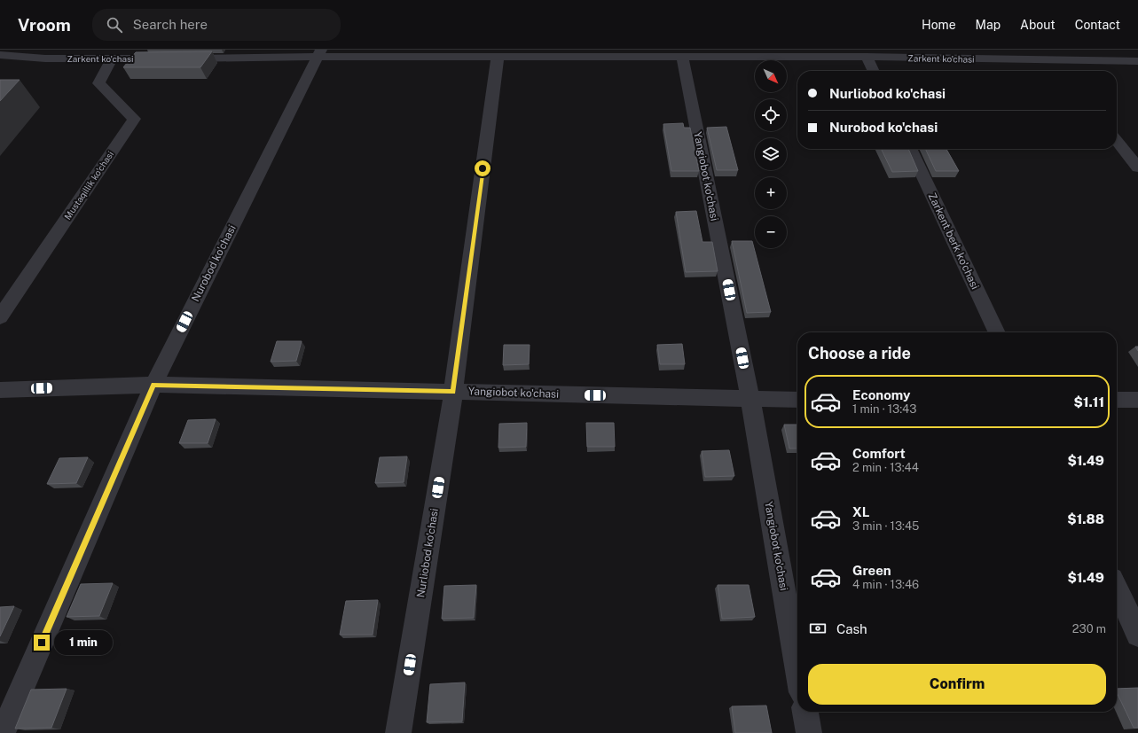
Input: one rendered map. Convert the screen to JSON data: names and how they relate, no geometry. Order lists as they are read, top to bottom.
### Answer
{
  "streets": {
    "street": [
      "Zarkent ko'chasi",
      "Yangiobot ko'chasi",
      "Mustaqillik ko'chasi",
      "Zarkent berk ko'chasi",
      "Nurobod ko'chasi",
      "Nurliobod ko'chasi"
    ]
  },
  "crossings": [
    ["Zarkent ko'chasi", "Yangiobot ko'chasi"],
    ["Zarkent ko'chasi", "Mustaqillik ko'chasi"],
    ["Zarkent ko'chasi", "Nurobod ko'chasi"],
    ["Zarkent ko'chasi", "Nurliobod ko'chasi"],
    ["Yangiobot ko'chasi", "Nurobod ko'chasi"],
    ["Yangiobot ko'chasi", "Nurliobod ko'chasi"]
  ],
  "north": "bottom right",
  "page": {
    "header": "Vroom",
    "search": "Search here",
    "nav": [
      "Home",
      "Map",
      "About",
      "Contact"
    ],
    "map_buttons": ["+", "−"],
    "banner": ["Nurliobod ko'chasi", "Nurobod ko'chasi"],
    "heading": "Choose a ride",
    "list": [
      {
        "name": "Economy",
        "note": "1 min · 13:43",
        "value": "$1.11"
      },
      {
        "name": "Comfort",
        "note": "2 min · 13:44",
        "value": "$1.49"
      },
      {
        "name": "XL",
        "note": "3 min · 13:45",
        "value": "$1.88"
      },
      {
        "name": "Green",
        "note": "4 min · 13:46",
        "value": "$1.49"
      }
    ],
    "pay": ["Cash", "230 m"],
    "bubble": "1 min",
    "buttons": "Confirm"
  }
}
